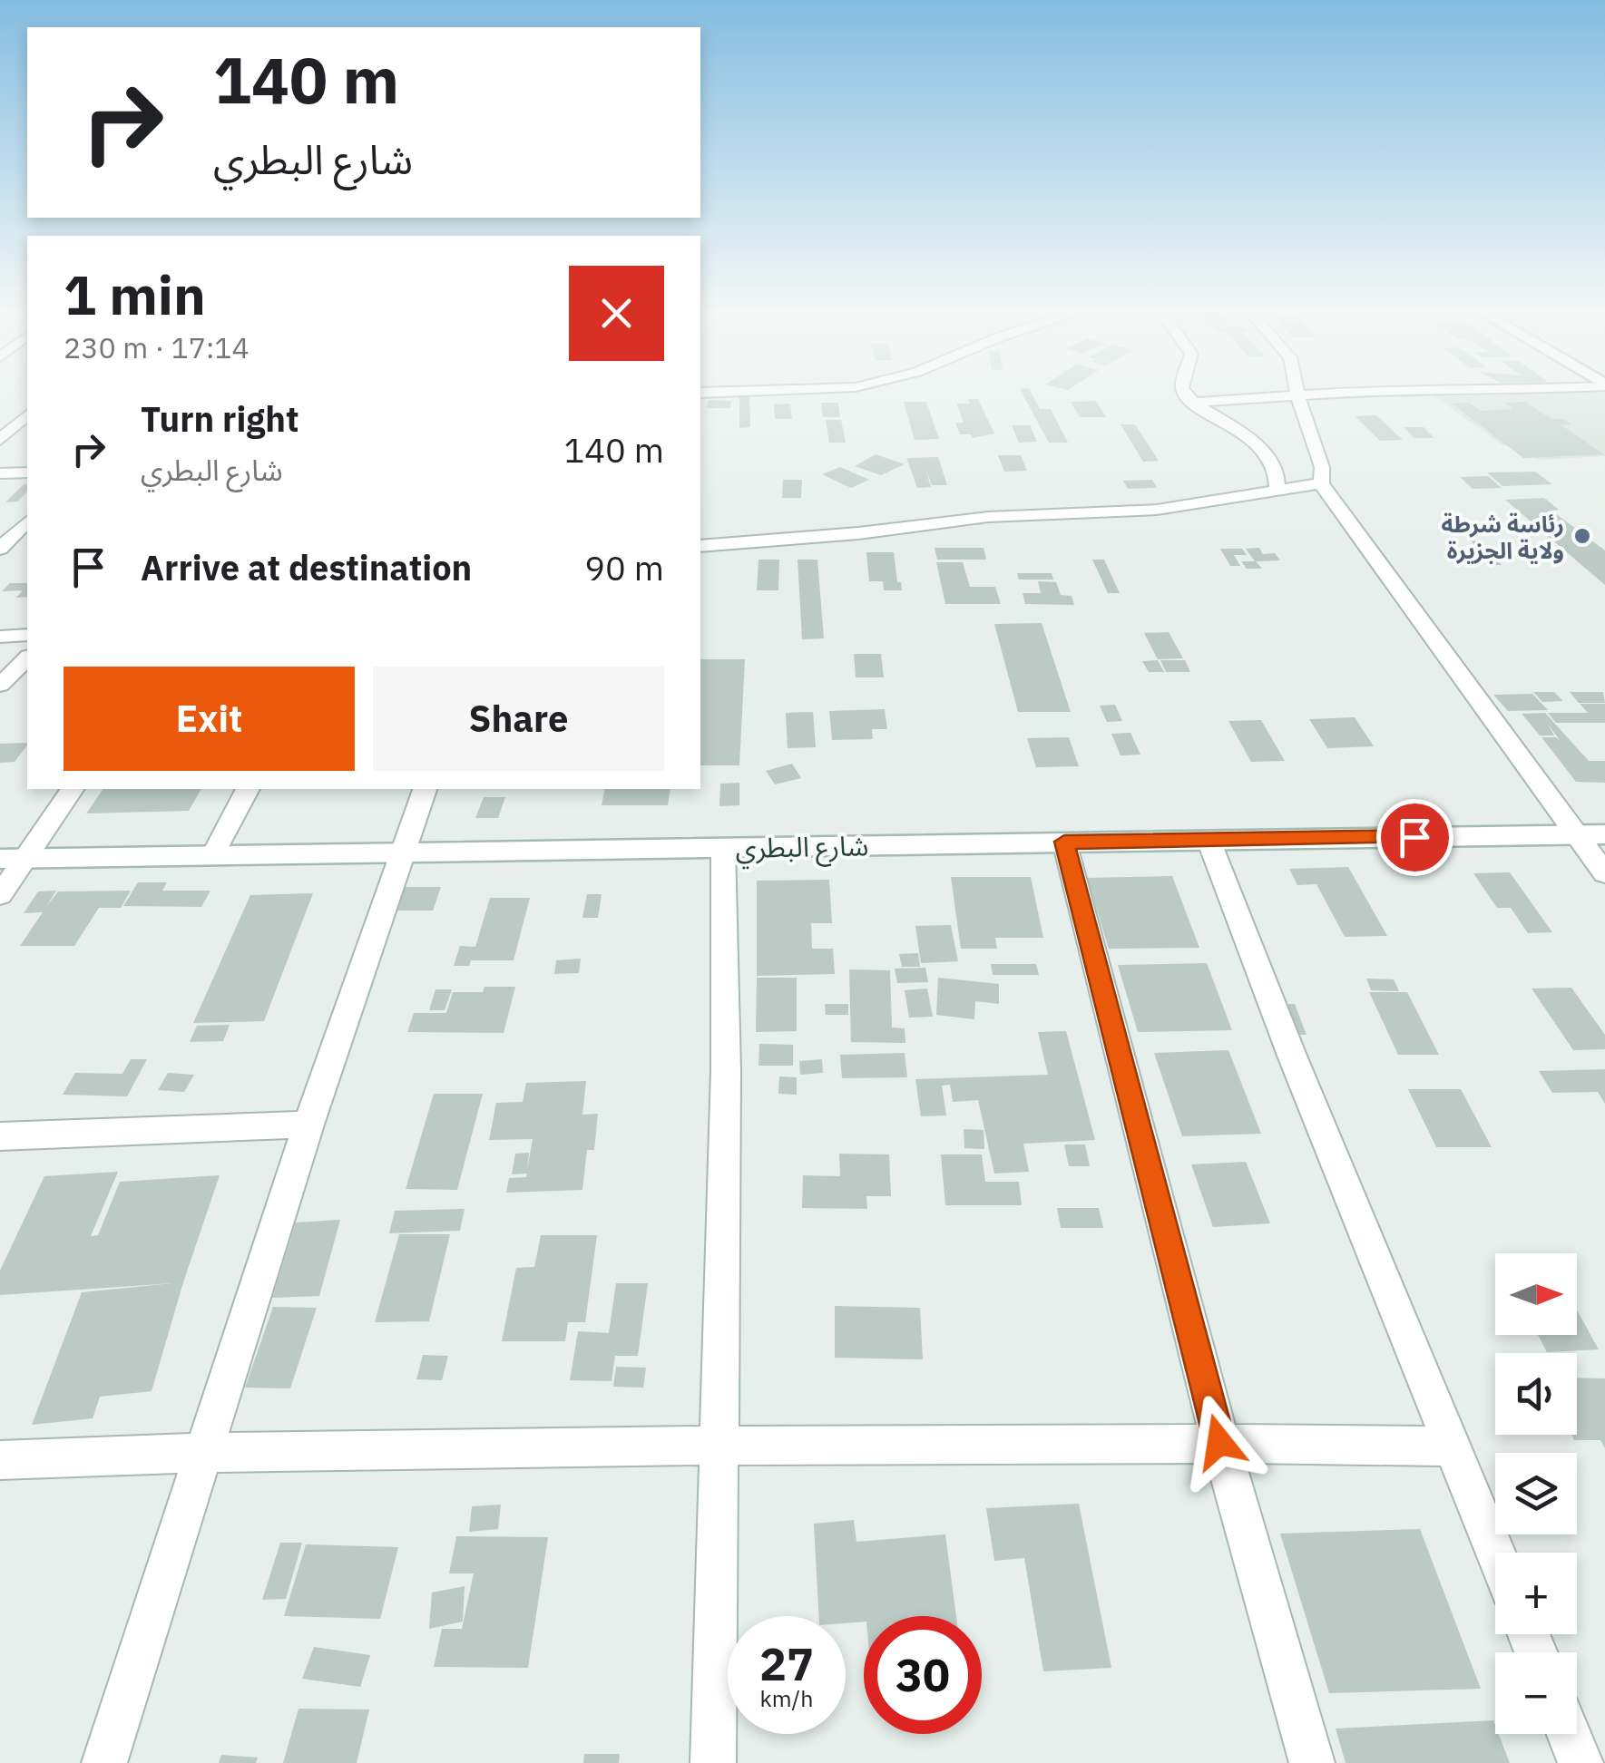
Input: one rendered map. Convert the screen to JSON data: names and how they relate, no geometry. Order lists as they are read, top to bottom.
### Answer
{
  "streets": {
    "main road": ["شارع البطري"]
  },
  "places": ["رئاسة شرطة ولاية الجزيرة"],
  "north": "right",
  "page": {
    "turn": ["140 m", "شارع البطري"],
    "heading": ["1 min", "230 m · 17:14"],
    "list": [
      {
        "name": "Turn right",
        "note": "شارع البطري",
        "value": "140 m"
      },
      {
        "name": "Arrive at destination",
        "value": "90 m"
      }
    ],
    "buttons": ["Exit", "Share"],
    "map_buttons": ["+", "−"],
    "speed": "27 km/h",
    "limit": "30"
  }
}
